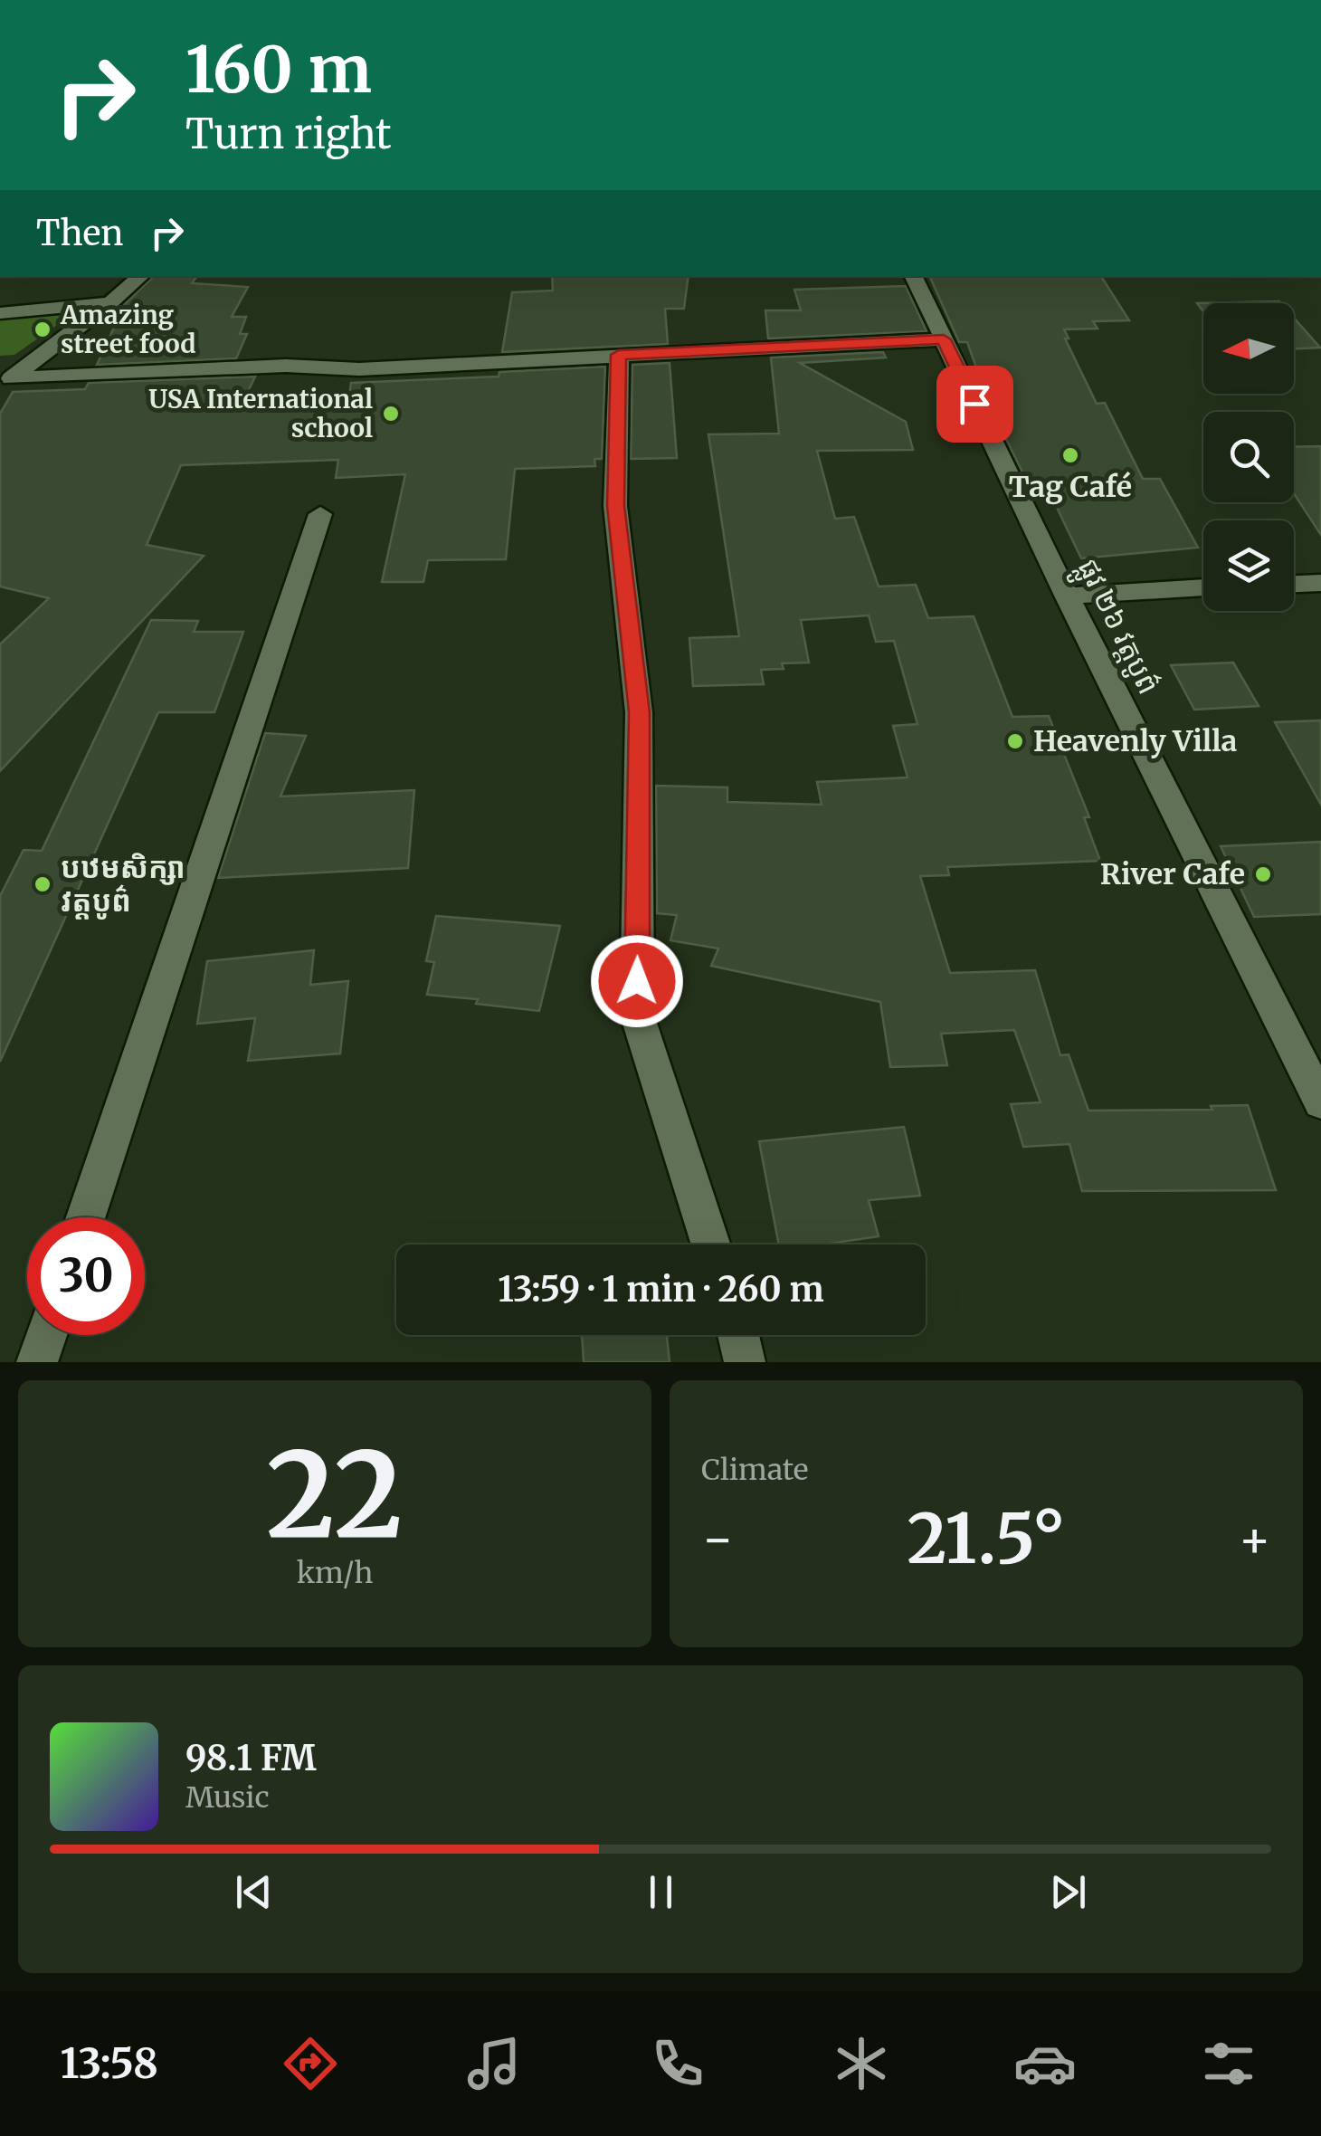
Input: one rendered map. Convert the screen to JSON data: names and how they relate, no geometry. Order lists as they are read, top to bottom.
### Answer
{
  "streets": {
    "street": ["ផ្លូវ ២៦ វត្តបូព៌"]
  },
  "places": [
    "Amazing street food",
    "USA International school",
    "Tag Café",
    "Heavenly Villa",
    "River Cafe",
    "បឋមសិក្សា វត្តបូព៌"
  ],
  "north": "left",
  "page": {
    "turn": ["160 m", "Turn right"],
    "then": "Then",
    "limit": "30",
    "trip": "13:59 · 1 min · 260 m",
    "tile": [
      ["22", "km/h"],
      "Climate"
    ],
    "heat": ["−", "21.5°", "+"],
    "song": ["98.1 FM", "Music"],
    "tabs": "13:58"
  }
}
